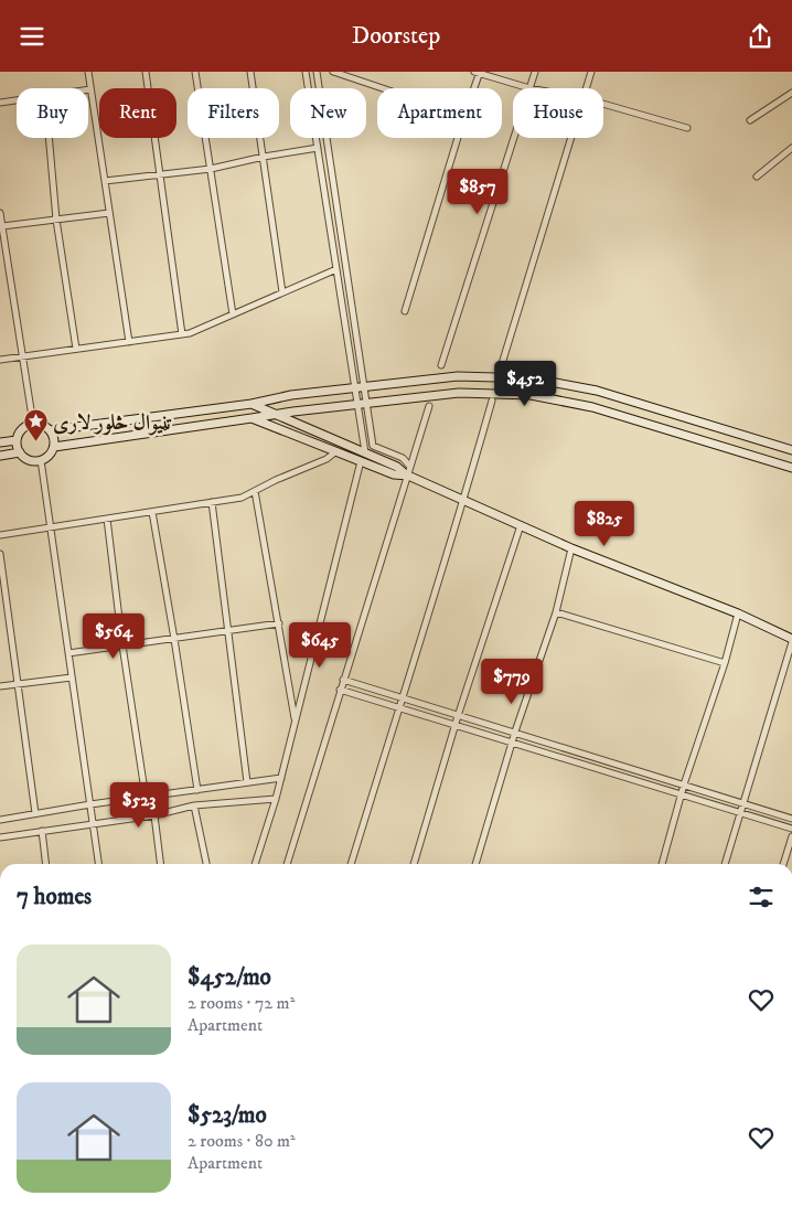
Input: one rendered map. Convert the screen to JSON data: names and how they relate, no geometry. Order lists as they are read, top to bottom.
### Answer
{
  "places": {
    "place": ["تڼیوال څلور لاری"]
  },
  "page": {
    "header": "Doorstep",
    "chip": [
      "Buy",
      "Rent",
      "Filters",
      "New",
      "Apartment",
      "House"
    ],
    "price": [
      "$857",
      "$452",
      "$825",
      "$564",
      "$645",
      "$779",
      "$523"
    ],
    "heading": "7 homes",
    "list": [
      {
        "name": "$452/mo",
        "note": "2 rooms · 72 m² · Apartment"
      },
      {
        "name": "$523/mo",
        "note": "2 rooms · 80 m² · Apartment"
      }
    ]
  }
}
